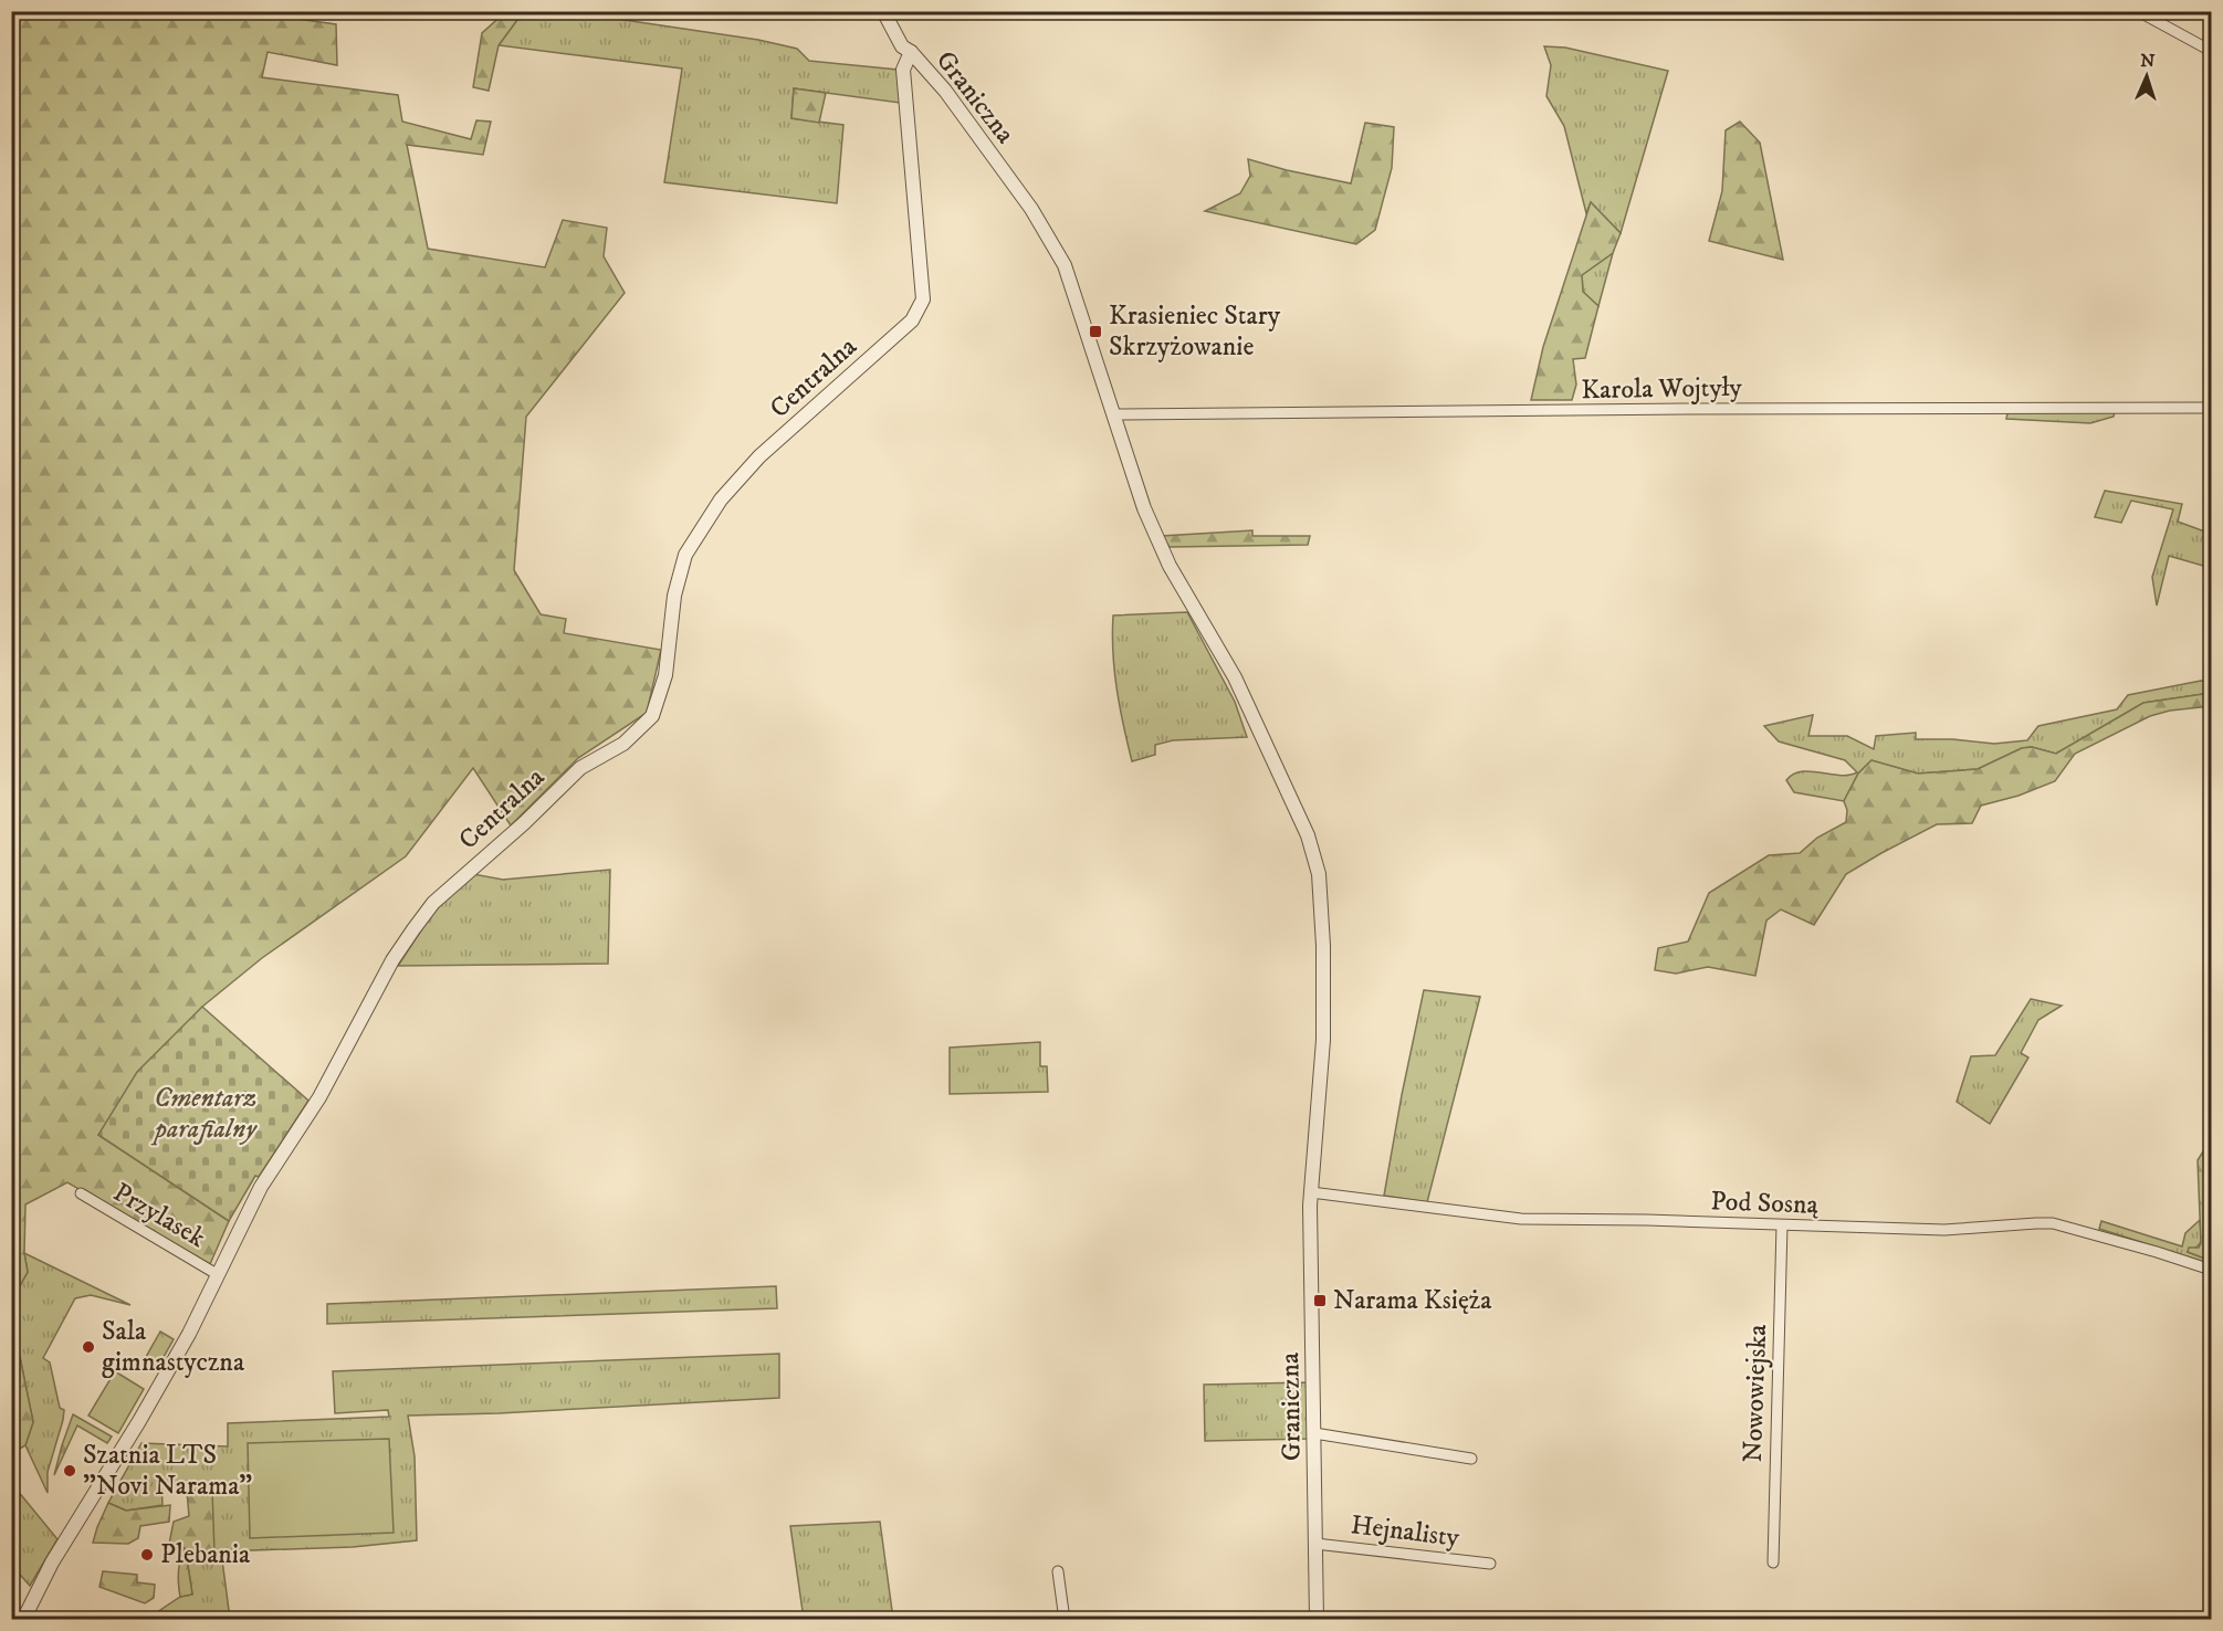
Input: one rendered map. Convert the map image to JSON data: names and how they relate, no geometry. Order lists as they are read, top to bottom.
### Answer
{
  "streets": {
    "street": [
      "Graniczna",
      "Centralna",
      "Karola Wojtyły",
      "Pod Sosną",
      "Przylasek",
      "Nowowiejska",
      "Hejnalisty"
    ]
  },
  "crossings": [
    ["Graniczna", "Centralna"],
    ["Graniczna", "Karola Wojtyły"],
    ["Graniczna", "Pod Sosną"],
    ["Graniczna", "Hejnalisty"],
    ["Centralna", "Przylasek"],
    ["Pod Sosną", "Nowowiejska"]
  ],
  "parks": ["Cmentarz parafialny"],
  "places": {
    "transit": ["Krasieniec Stary Skrzyżowanie", "Narama Księża"],
    "other": ["Sala gimnastyczna", "Szatnia LTS \"Novi Narama\"", "Plebania"]
  },
  "north": "top"
}
